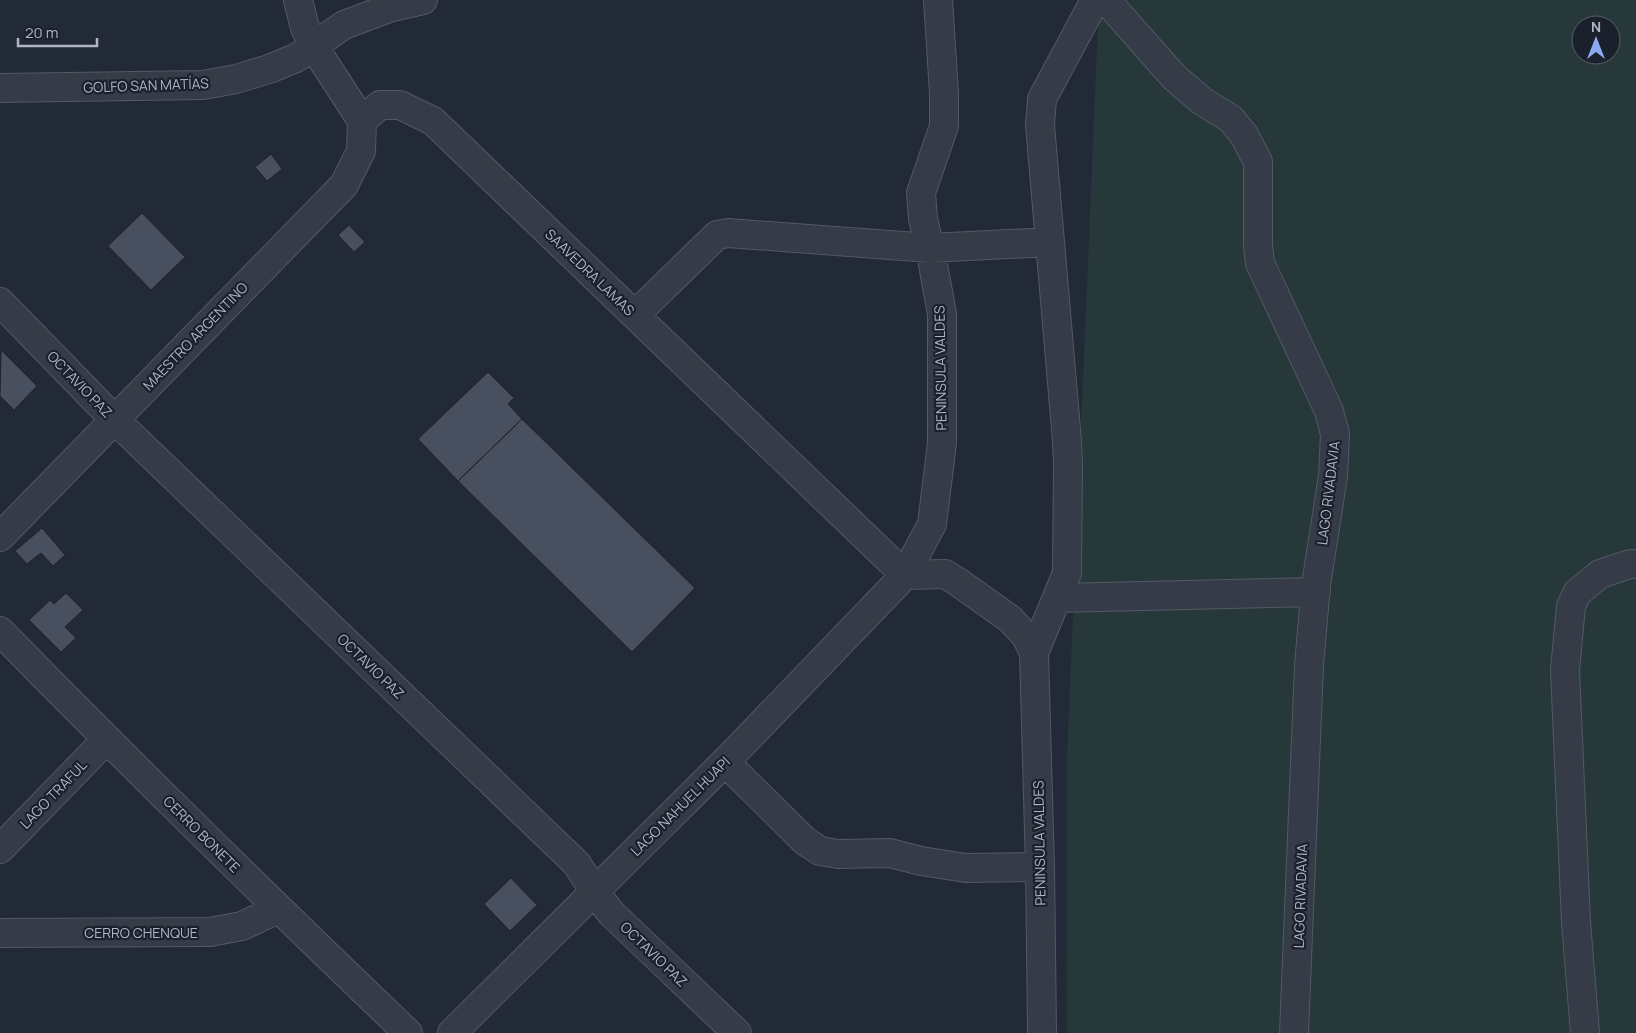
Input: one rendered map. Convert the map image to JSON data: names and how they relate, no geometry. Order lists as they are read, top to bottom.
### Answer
{
  "streets": {
    "street": [
      "GOLFO SAN MATÍAS",
      "SAAVEDRA LAMAS",
      "MAESTRO ARGENTINO",
      "PENINSULA VALDES",
      "OCTAVIO PAZ",
      "LAGO RIVADAVIA",
      "LAGO TRAFUL",
      "LAGO NAHUEL HUAPI",
      "CERRO BONETE",
      "CERRO CHENQUE"
    ]
  },
  "crossings": [
    ["SAAVEDRA LAMAS", "MAESTRO ARGENTINO"],
    ["SAAVEDRA LAMAS", "PENINSULA VALDES"],
    ["SAAVEDRA LAMAS", "LAGO NAHUEL HUAPI"],
    ["MAESTRO ARGENTINO", "OCTAVIO PAZ"],
    ["PENINSULA VALDES", "LAGO NAHUEL HUAPI"],
    ["OCTAVIO PAZ", "LAGO NAHUEL HUAPI"],
    ["LAGO TRAFUL", "CERRO BONETE"],
    ["CERRO BONETE", "CERRO CHENQUE"]
  ],
  "scale_bar": "20 m",
  "north": "top"
}
